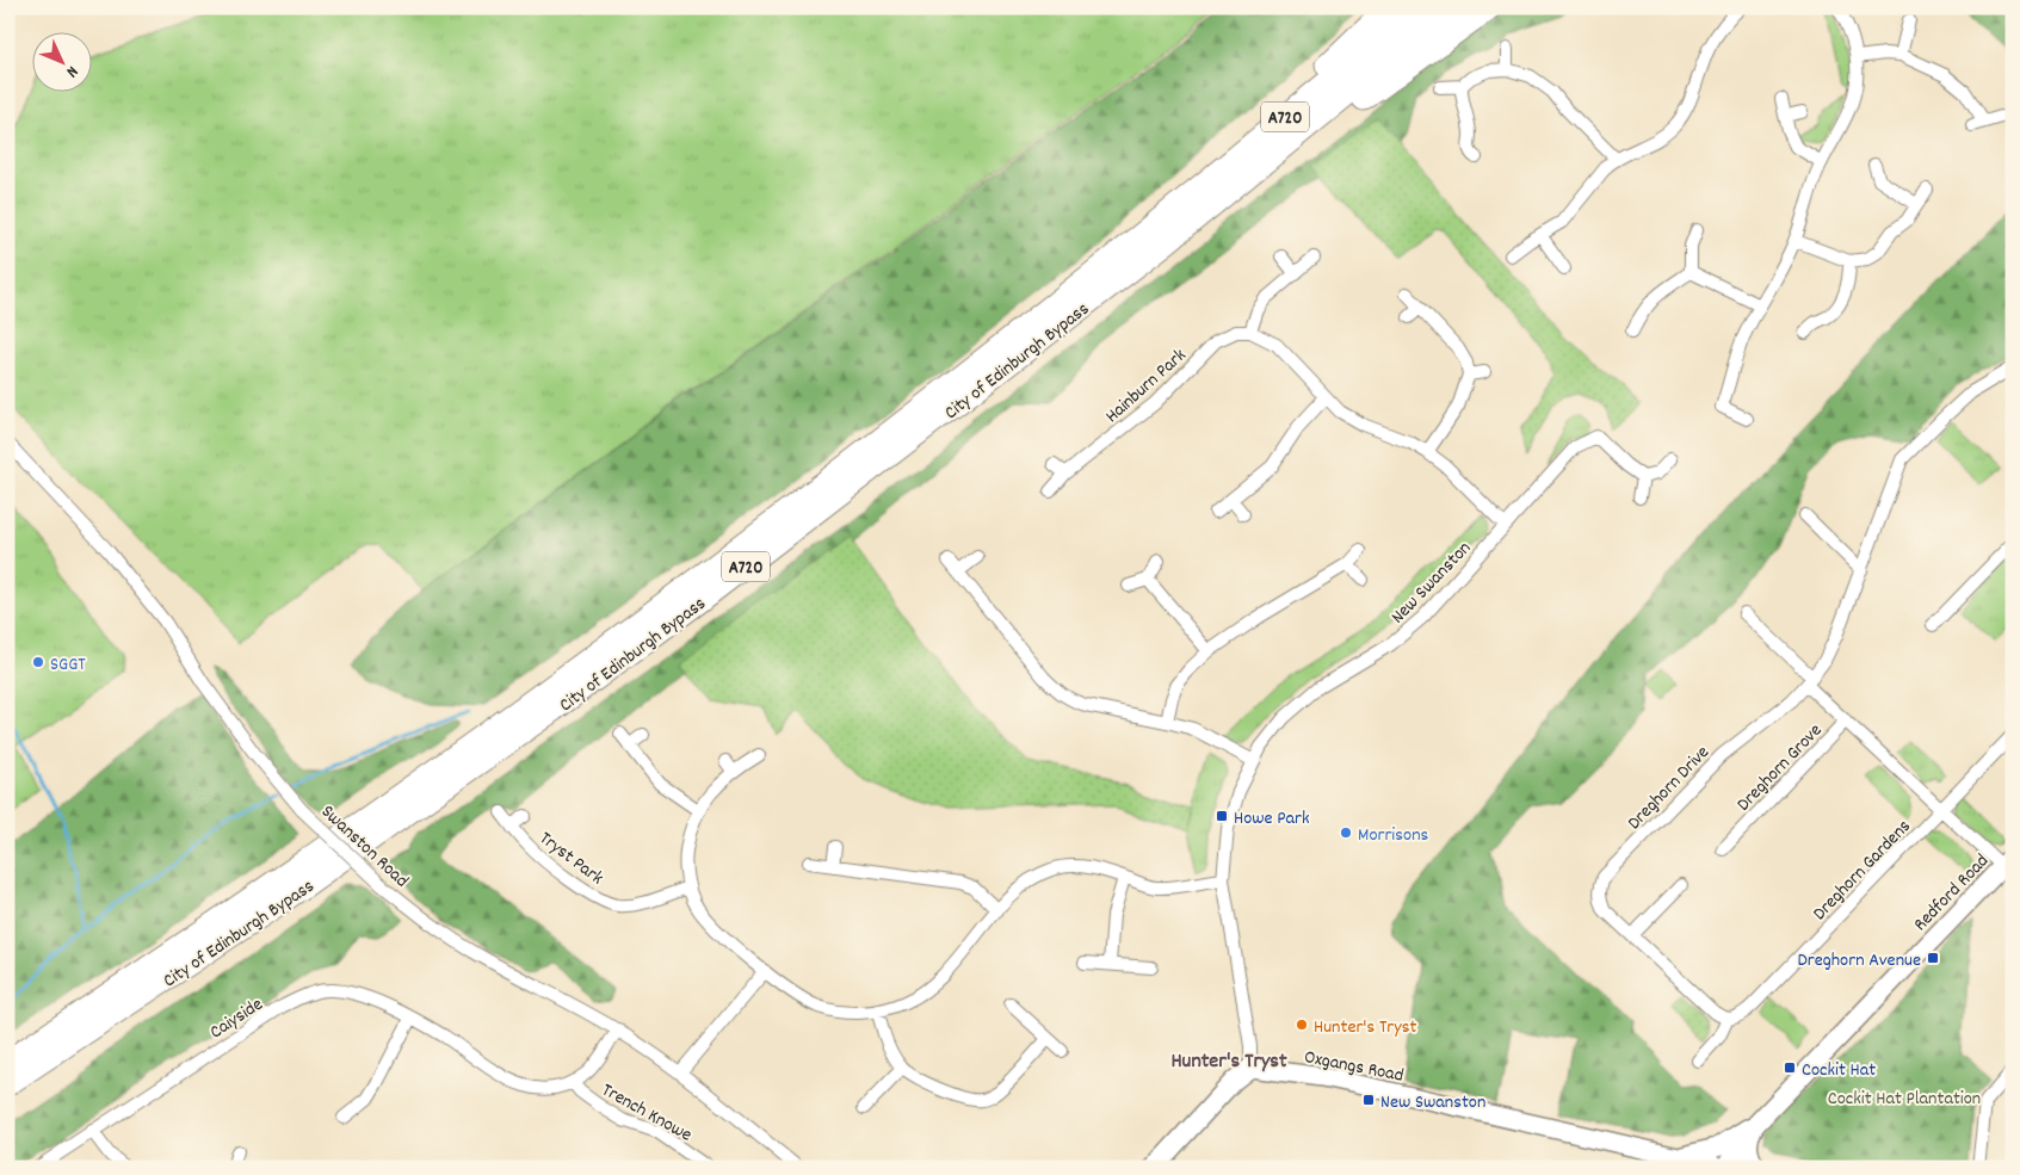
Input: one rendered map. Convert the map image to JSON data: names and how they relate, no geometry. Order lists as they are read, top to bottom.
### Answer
{
  "streets": {
    "highway": ["A720", "City of Edinburgh Bypass"],
    "main road": ["Redford Road", "Oxgangs Road"],
    "street": [
      "Hainburn Park",
      "New Swanston",
      "Dreghorn Grove",
      "Dreghorn Drive",
      "Swanston Road",
      "Tryst Park",
      "Dreghorn Gardens",
      "Caiyside",
      "Trench Knowe"
    ]
  },
  "crossings": [
    ["New Swanston", "Oxgangs Road"],
    ["Dreghorn Drive", "Dreghorn Gardens"],
    ["Redford Road", "Oxgangs Road"],
    ["Caiyside", "Trench Knowe"]
  ],
  "districts": ["Hunter's Tryst"],
  "parks": ["Cockit Hat Plantation"],
  "places": {
    "other": ["SGGT", "Morrisons", "Hunter's Tryst"],
    "transit": [
      "Howe Park",
      "Dreghorn Avenue",
      "Cockit Hat",
      "New Swanston"
    ]
  },
  "north": "bottom right"
}
